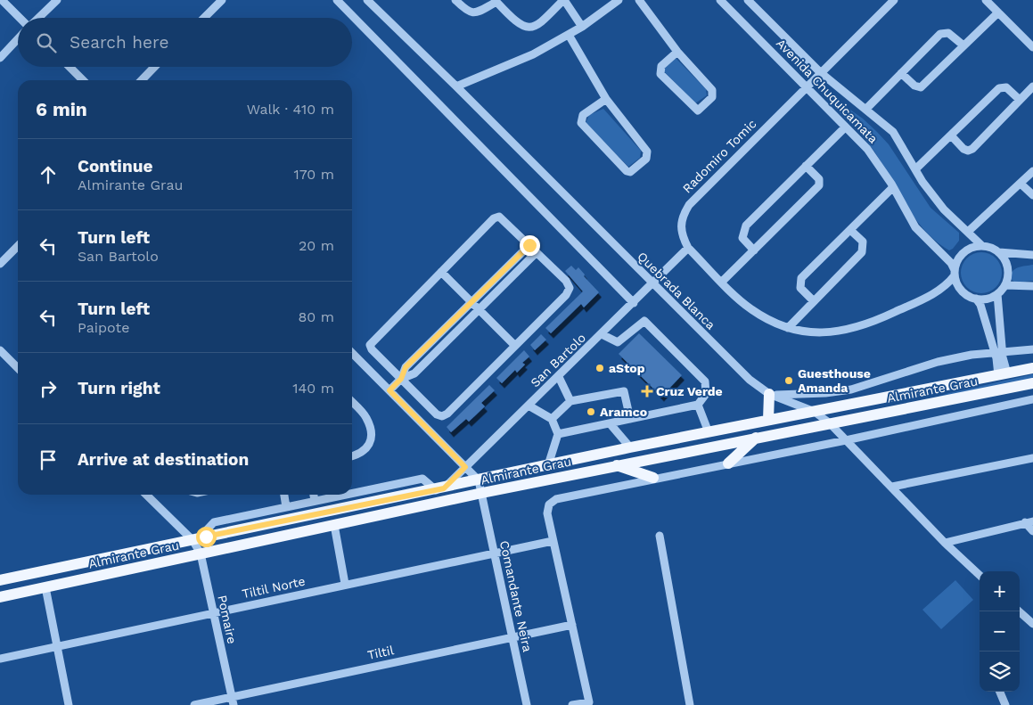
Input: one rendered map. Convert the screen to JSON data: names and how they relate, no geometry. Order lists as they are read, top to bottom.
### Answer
{
  "streets": {
    "main road": ["Almirante Grau"],
    "street": [
      "Avenida Chuquicamata",
      "Radomiro Tomic",
      "Quebrada Blanca",
      "San Bartolo",
      "Tiltil Norte",
      "Comandante Neira",
      "Pomaire",
      "Tiltil"
    ]
  },
  "crossings": [
    ["Avenida Chuquicamata", "Radomiro Tomic"],
    ["Radomiro Tomic", "San Bartolo"],
    ["Quebrada Blanca", "San Bartolo"],
    ["Quebrada Blanca", "Almirante Grau"],
    ["San Bartolo", "Almirante Grau"],
    ["Almirante Grau", "Comandante Neira"],
    ["Almirante Grau", "Pomaire"],
    ["Tiltil Norte", "Comandante Neira"],
    ["Tiltil Norte", "Pomaire"],
    ["Comandante Neira", "Tiltil"],
    ["Pomaire", "Tiltil"]
  ],
  "places": {
    "other": ["aStop", "Guesthouse Amanda", "Aramco"],
    "health": ["Cruz Verde"]
  },
  "page": {
    "search": "Search here",
    "heading": ["6 min", "Walk · 410 m"],
    "list": [
      ["Continue", "Almirante Grau", "170 m"],
      ["Turn left", "San Bartolo", "20 m"],
      ["Turn left", "Paipote", "80 m"],
      ["Turn right", "140 m"],
      "Arrive at destination"
    ],
    "map_buttons": ["+", "−"]
  }
}
